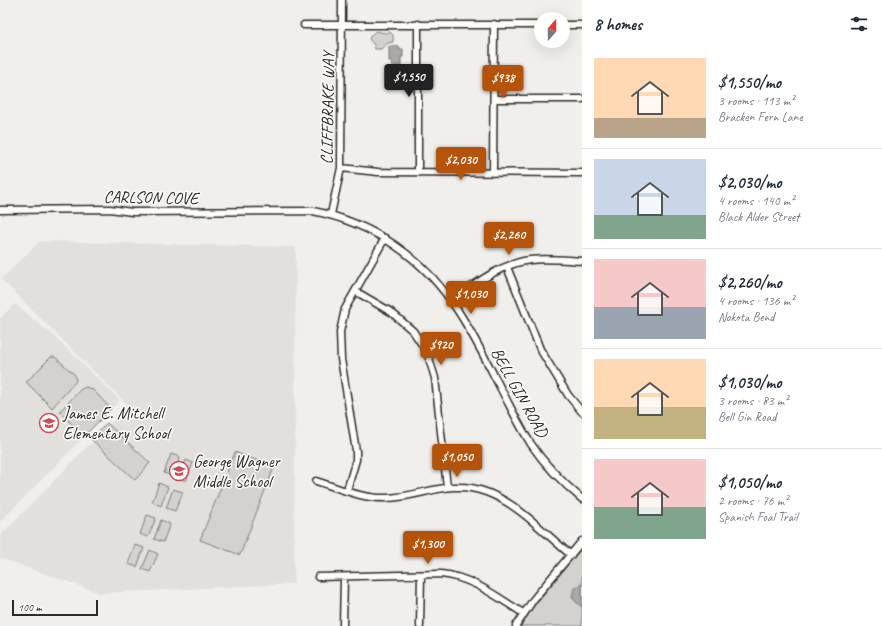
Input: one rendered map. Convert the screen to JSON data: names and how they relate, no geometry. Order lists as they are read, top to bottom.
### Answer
{
  "streets": {
    "street": ["CLIFFBRAKE WAY", "CARLSON COVE", "BELL GIN ROAD"]
  },
  "crossings": [
    ["CLIFFBRAKE WAY", "BELL GIN ROAD"],
    ["CARLSON COVE", "BELL GIN ROAD"]
  ],
  "places": {
    "school or university": ["James E. Mitchell Elementary School", "George Wagner Middle School"]
  },
  "scale_bar": "100 m",
  "north": "top",
  "page": {
    "heading": "8 homes",
    "list": [
      {
        "name": "$1,550/mo",
        "note": "3 rooms · 113 m² · Bracken Fern Lane"
      },
      {
        "name": "$2,030/mo",
        "note": "4 rooms · 140 m² · Black Alder Street"
      },
      {
        "name": "$2,260/mo",
        "note": "4 rooms · 136 m² · Nokota Bend"
      },
      {
        "name": "$1,030/mo",
        "note": "3 rooms · 83 m² · Bell Gin Road"
      },
      {
        "name": "$1,050/mo",
        "note": "2 rooms · 76 m² · Spanish Foal Trail"
      }
    ],
    "price": [
      "$1,550",
      "$938",
      "$2,030",
      "$2,260",
      "$1,030",
      "$920",
      "$1,050",
      "$1,300"
    ],
    "scale": "100 m"
  }
}
